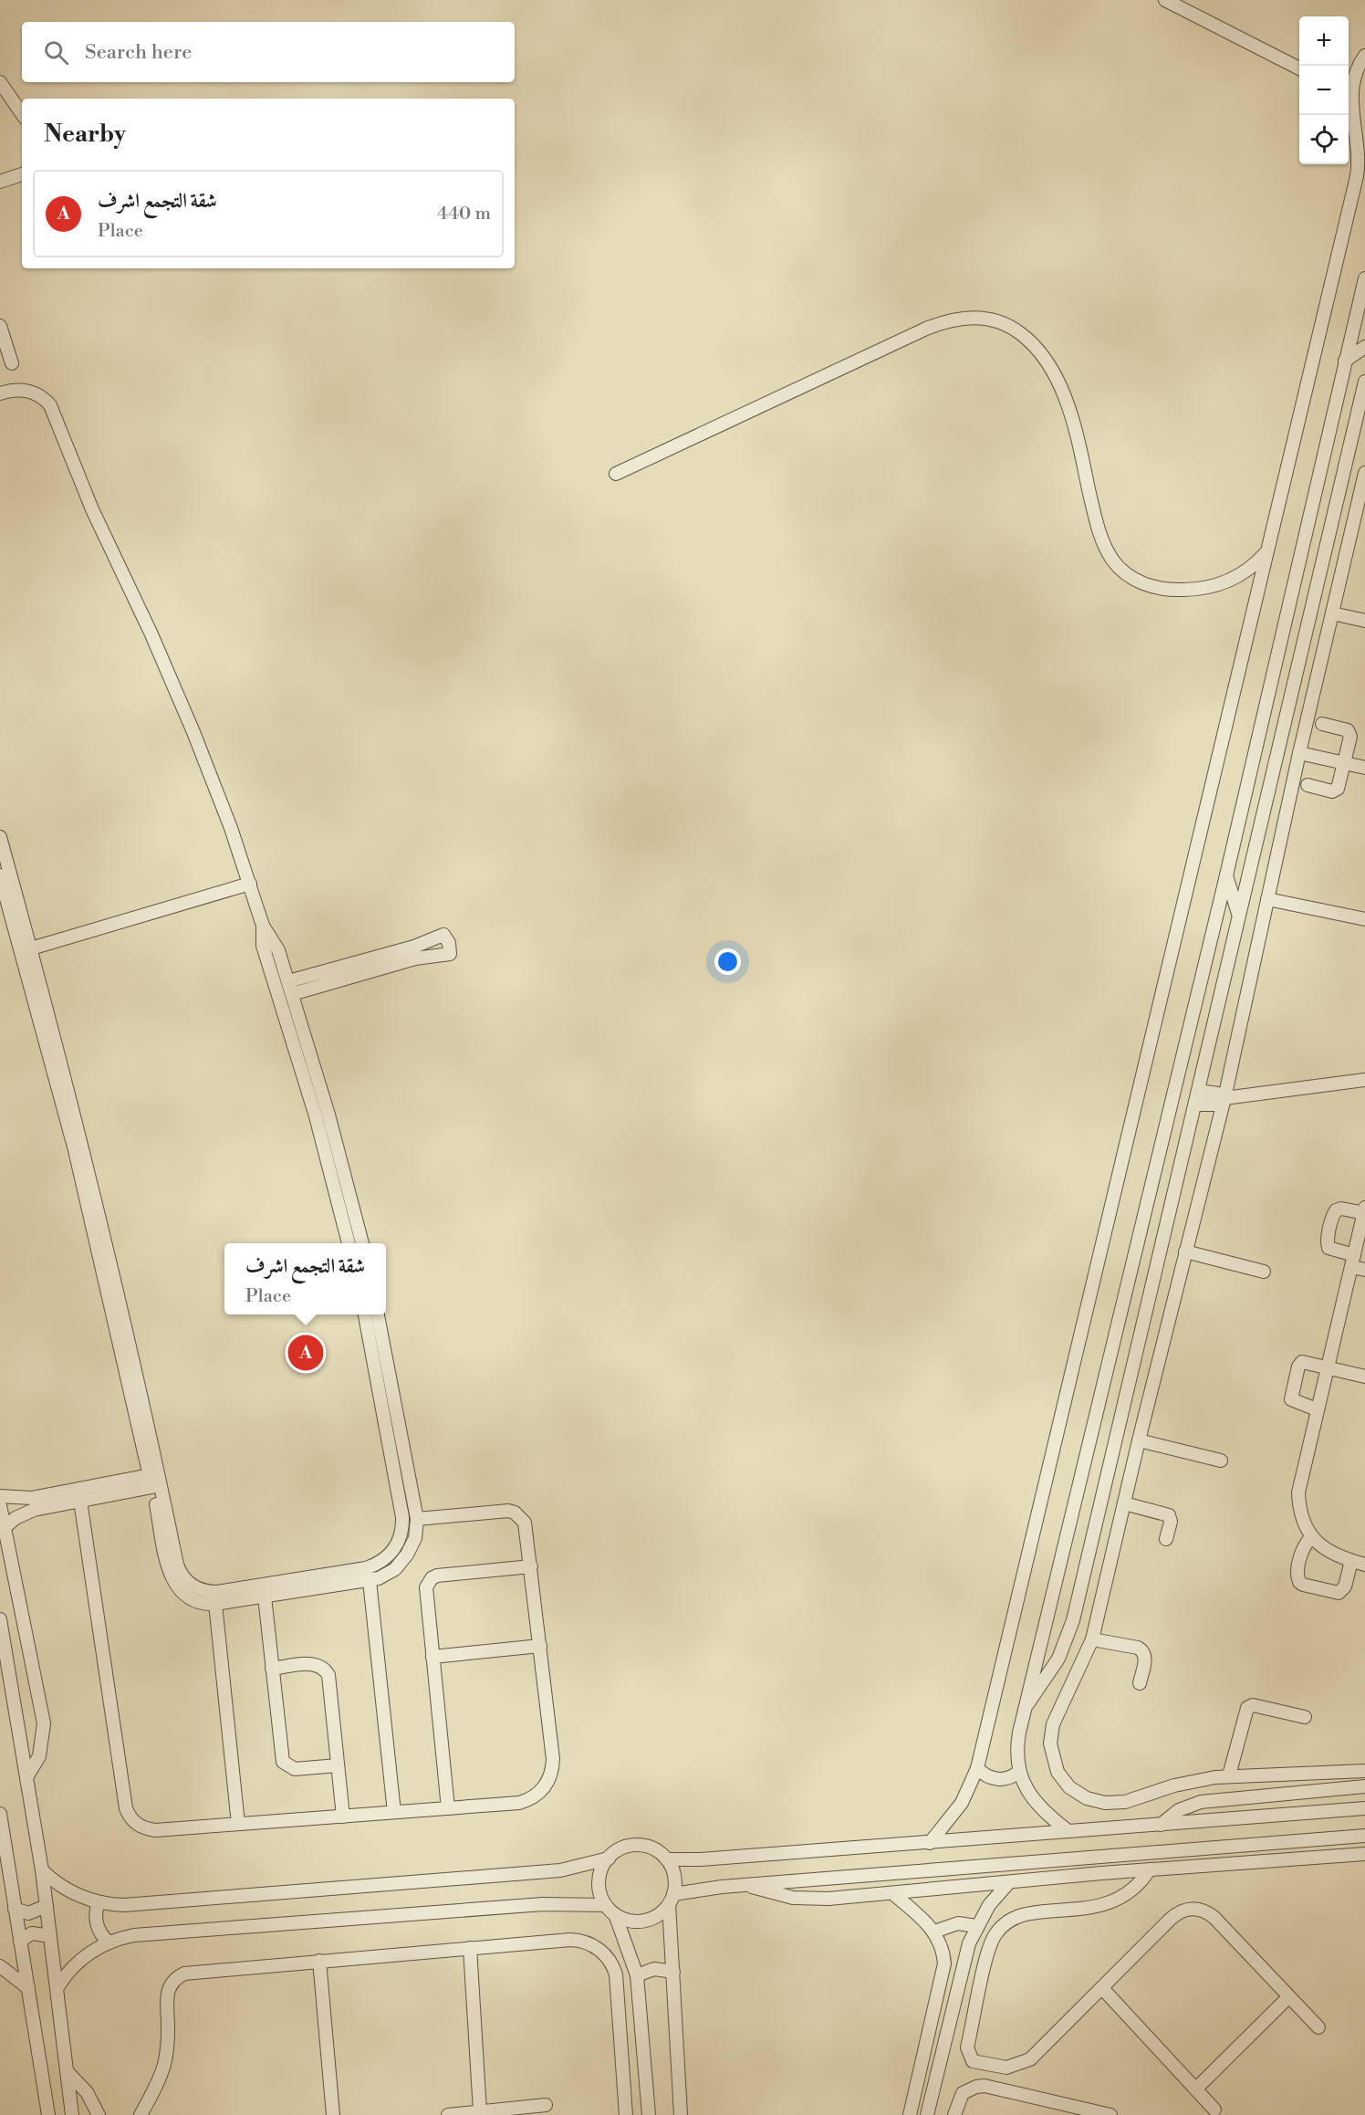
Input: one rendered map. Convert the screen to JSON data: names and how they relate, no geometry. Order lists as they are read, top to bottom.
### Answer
{
  "page": {
    "map_buttons": ["+", "−"],
    "search": "Search here",
    "heading": "Nearby",
    "list": [
      {
        "mark": "A",
        "name": "شقة التجمع اشرف",
        "note": "Place",
        "value": "440 m"
      }
    ],
    "popup": ["شقة التجمع اشرف", "Place"],
    "pins": "A"
  }
}
